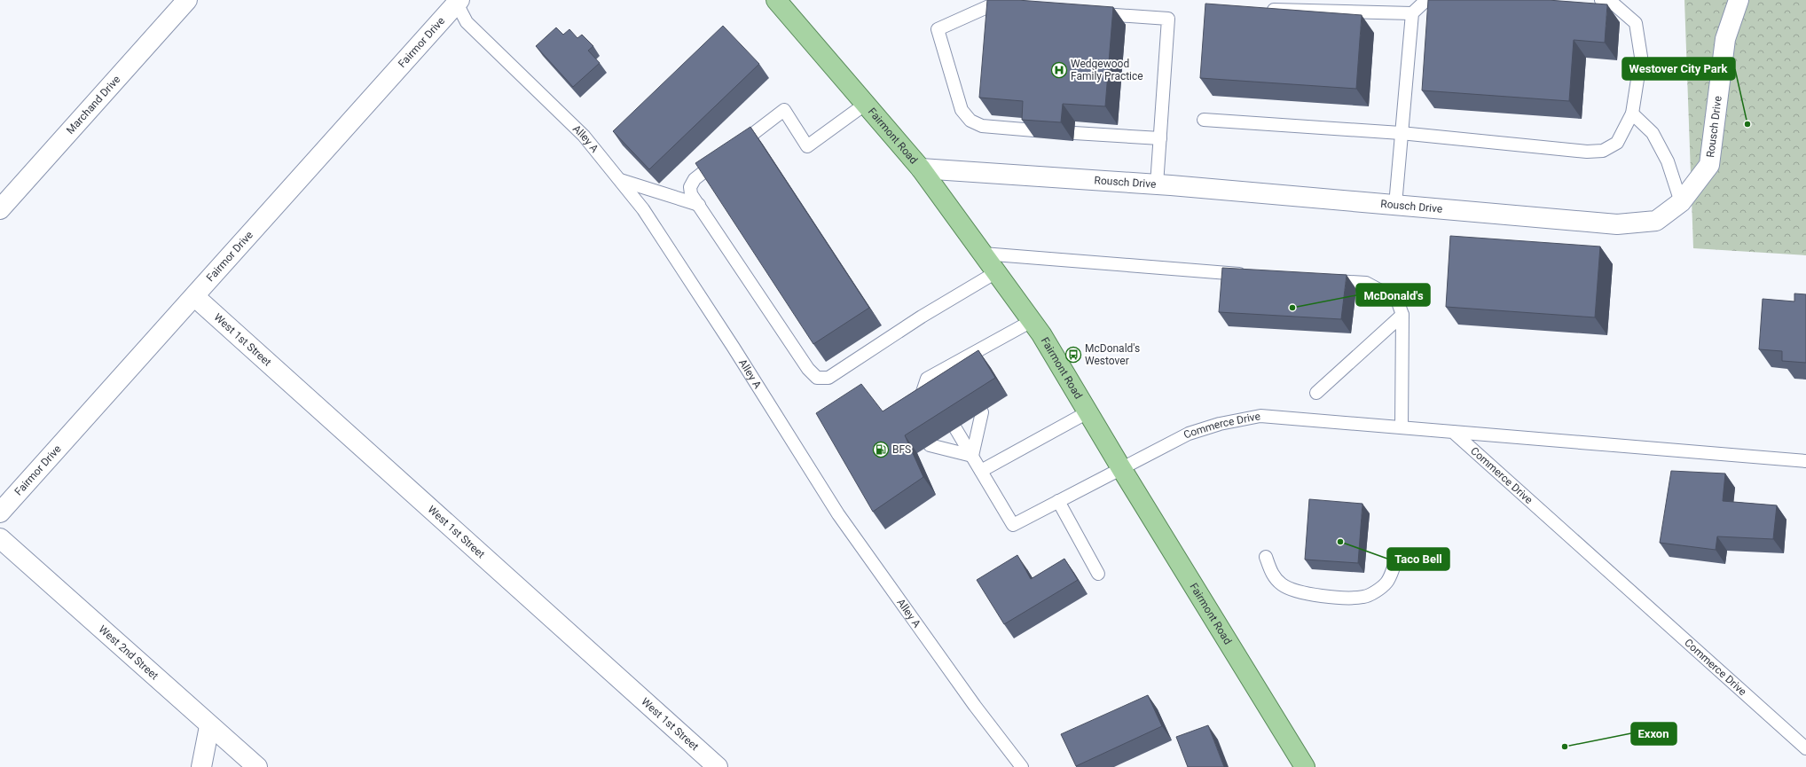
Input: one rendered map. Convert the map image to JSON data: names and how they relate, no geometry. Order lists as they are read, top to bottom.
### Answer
{
  "streets": {
    "main road": ["Fairmont Road"],
    "street": [
      "Fairmor Drive",
      "Marchand Drive",
      "Rousch Drive",
      "West 1st Street",
      "West 2nd Street"
    ],
    "lane": ["Alley A", "Commerce Drive"]
  },
  "crossings": [
    ["Fairmor Drive", "Alley A"],
    ["Fairmor Drive", "West 1st Street"],
    ["Rousch Drive", "Fairmont Road"],
    ["Fairmont Road", "Commerce Drive"]
  ],
  "places": {
    "hospital": ["Wedgewood Family Practice"],
    "other": [
      "Westover City Park",
      "McDonald's",
      "Taco Bell",
      "Exxon"
    ],
    "bus stop": ["McDonald's Westover"],
    "fuel station": ["BFS"]
  }
}
